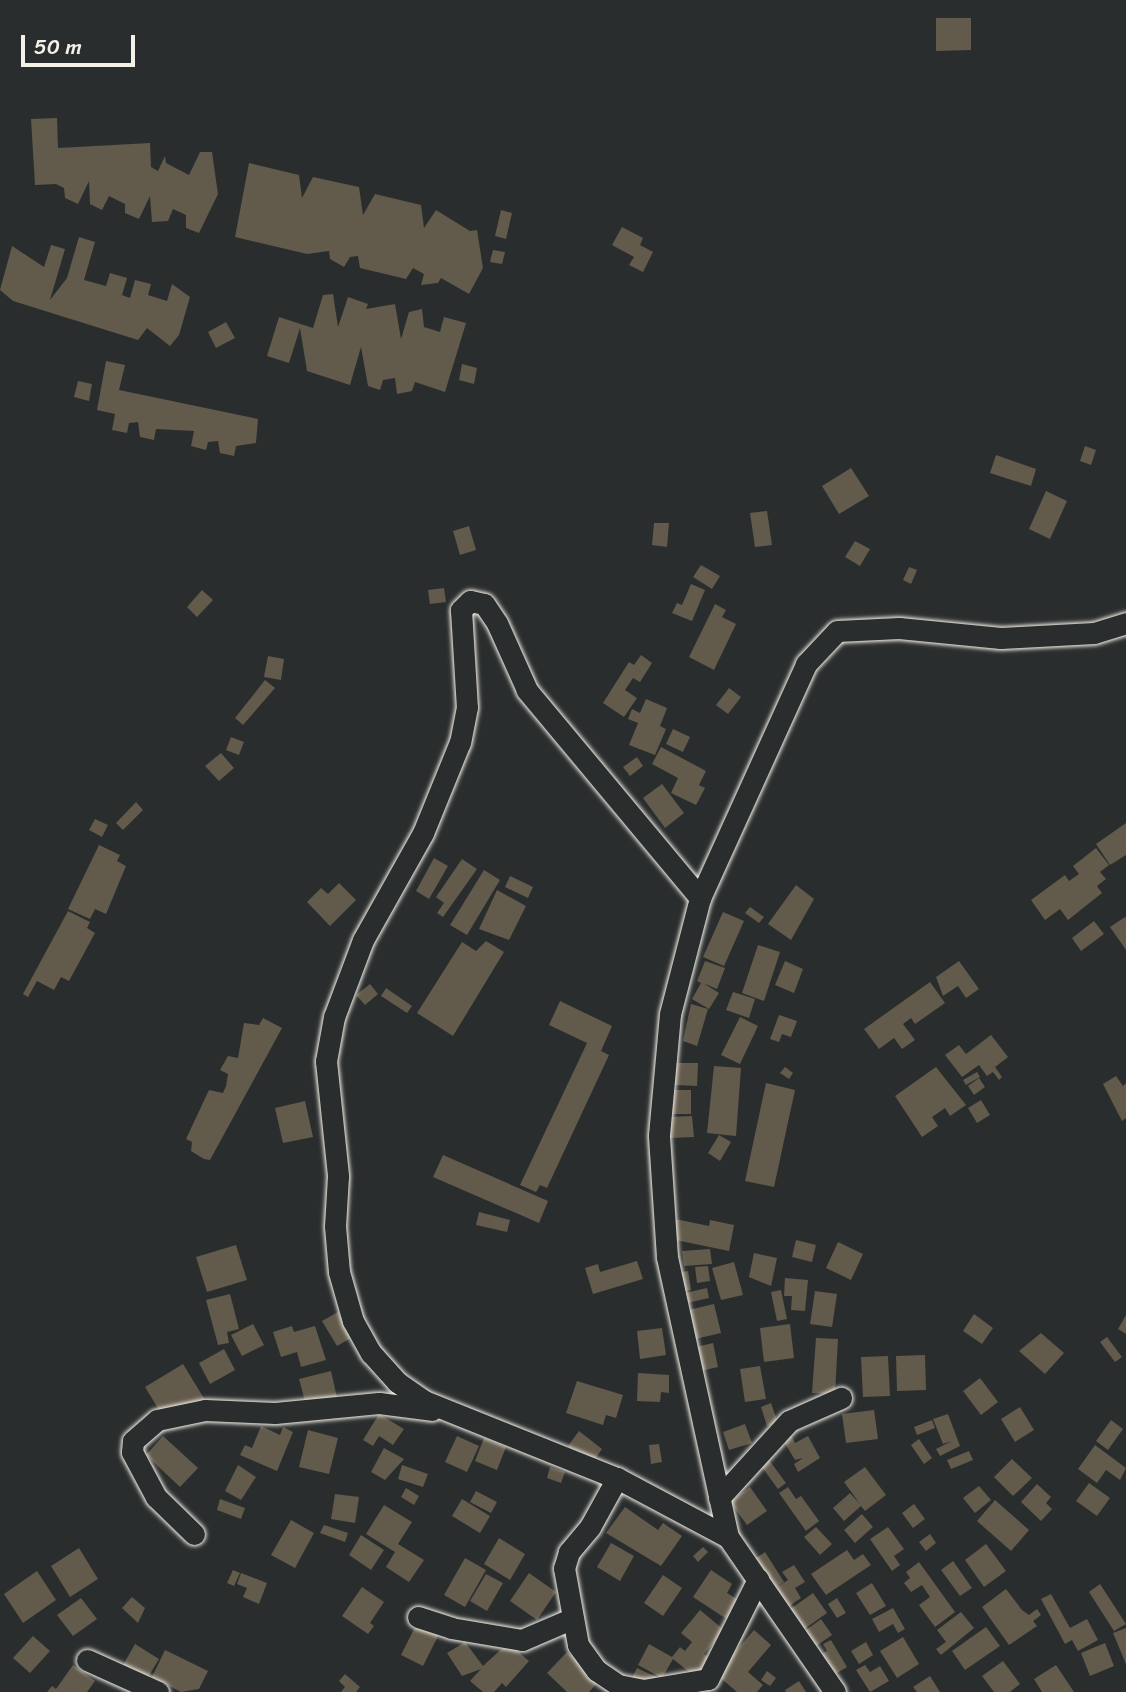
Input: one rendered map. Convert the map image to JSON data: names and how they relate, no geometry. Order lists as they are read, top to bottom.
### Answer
{
  "scale_bar": "50 m"
}
